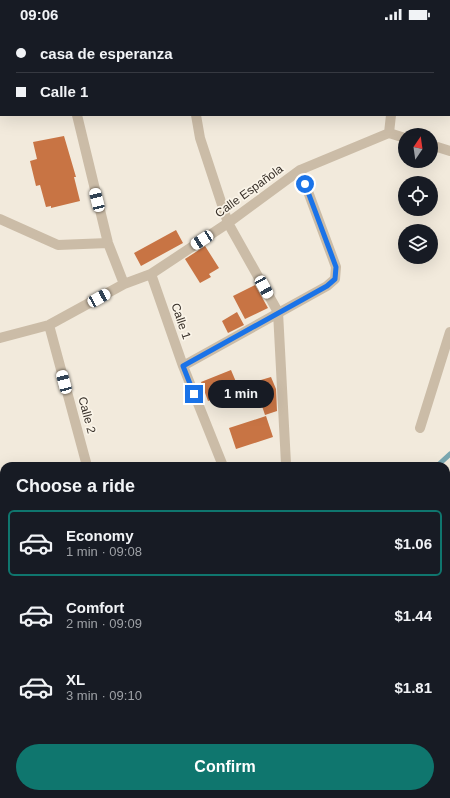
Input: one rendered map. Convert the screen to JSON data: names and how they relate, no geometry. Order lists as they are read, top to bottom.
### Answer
{
  "streets": {
    "street": ["Calle Española", "Calle 1", "Calle 2"]
  },
  "crossings": [
    ["Calle Española", "Calle 1"],
    ["Calle Española", "Calle 2"]
  ],
  "north": "top",
  "page": {
    "status": "09:06",
    "banner": ["casa de esperanza", "Calle 1"],
    "bubble": "1 min",
    "heading": "Choose a ride",
    "list": [
      {
        "name": "Economy",
        "note": "1 min · 09:08",
        "value": "$1.06"
      },
      {
        "name": "Comfort",
        "note": "2 min · 09:09",
        "value": "$1.44"
      },
      {
        "name": "XL",
        "note": "3 min · 09:10",
        "value": "$1.81"
      }
    ],
    "buttons": "Confirm"
  }
}
